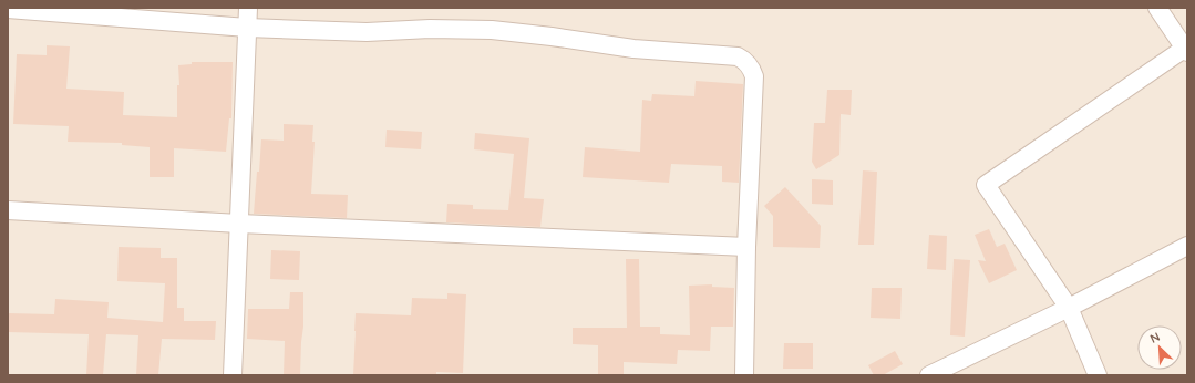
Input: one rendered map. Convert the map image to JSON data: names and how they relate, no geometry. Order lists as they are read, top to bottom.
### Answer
{
  "north": "top left"
}
